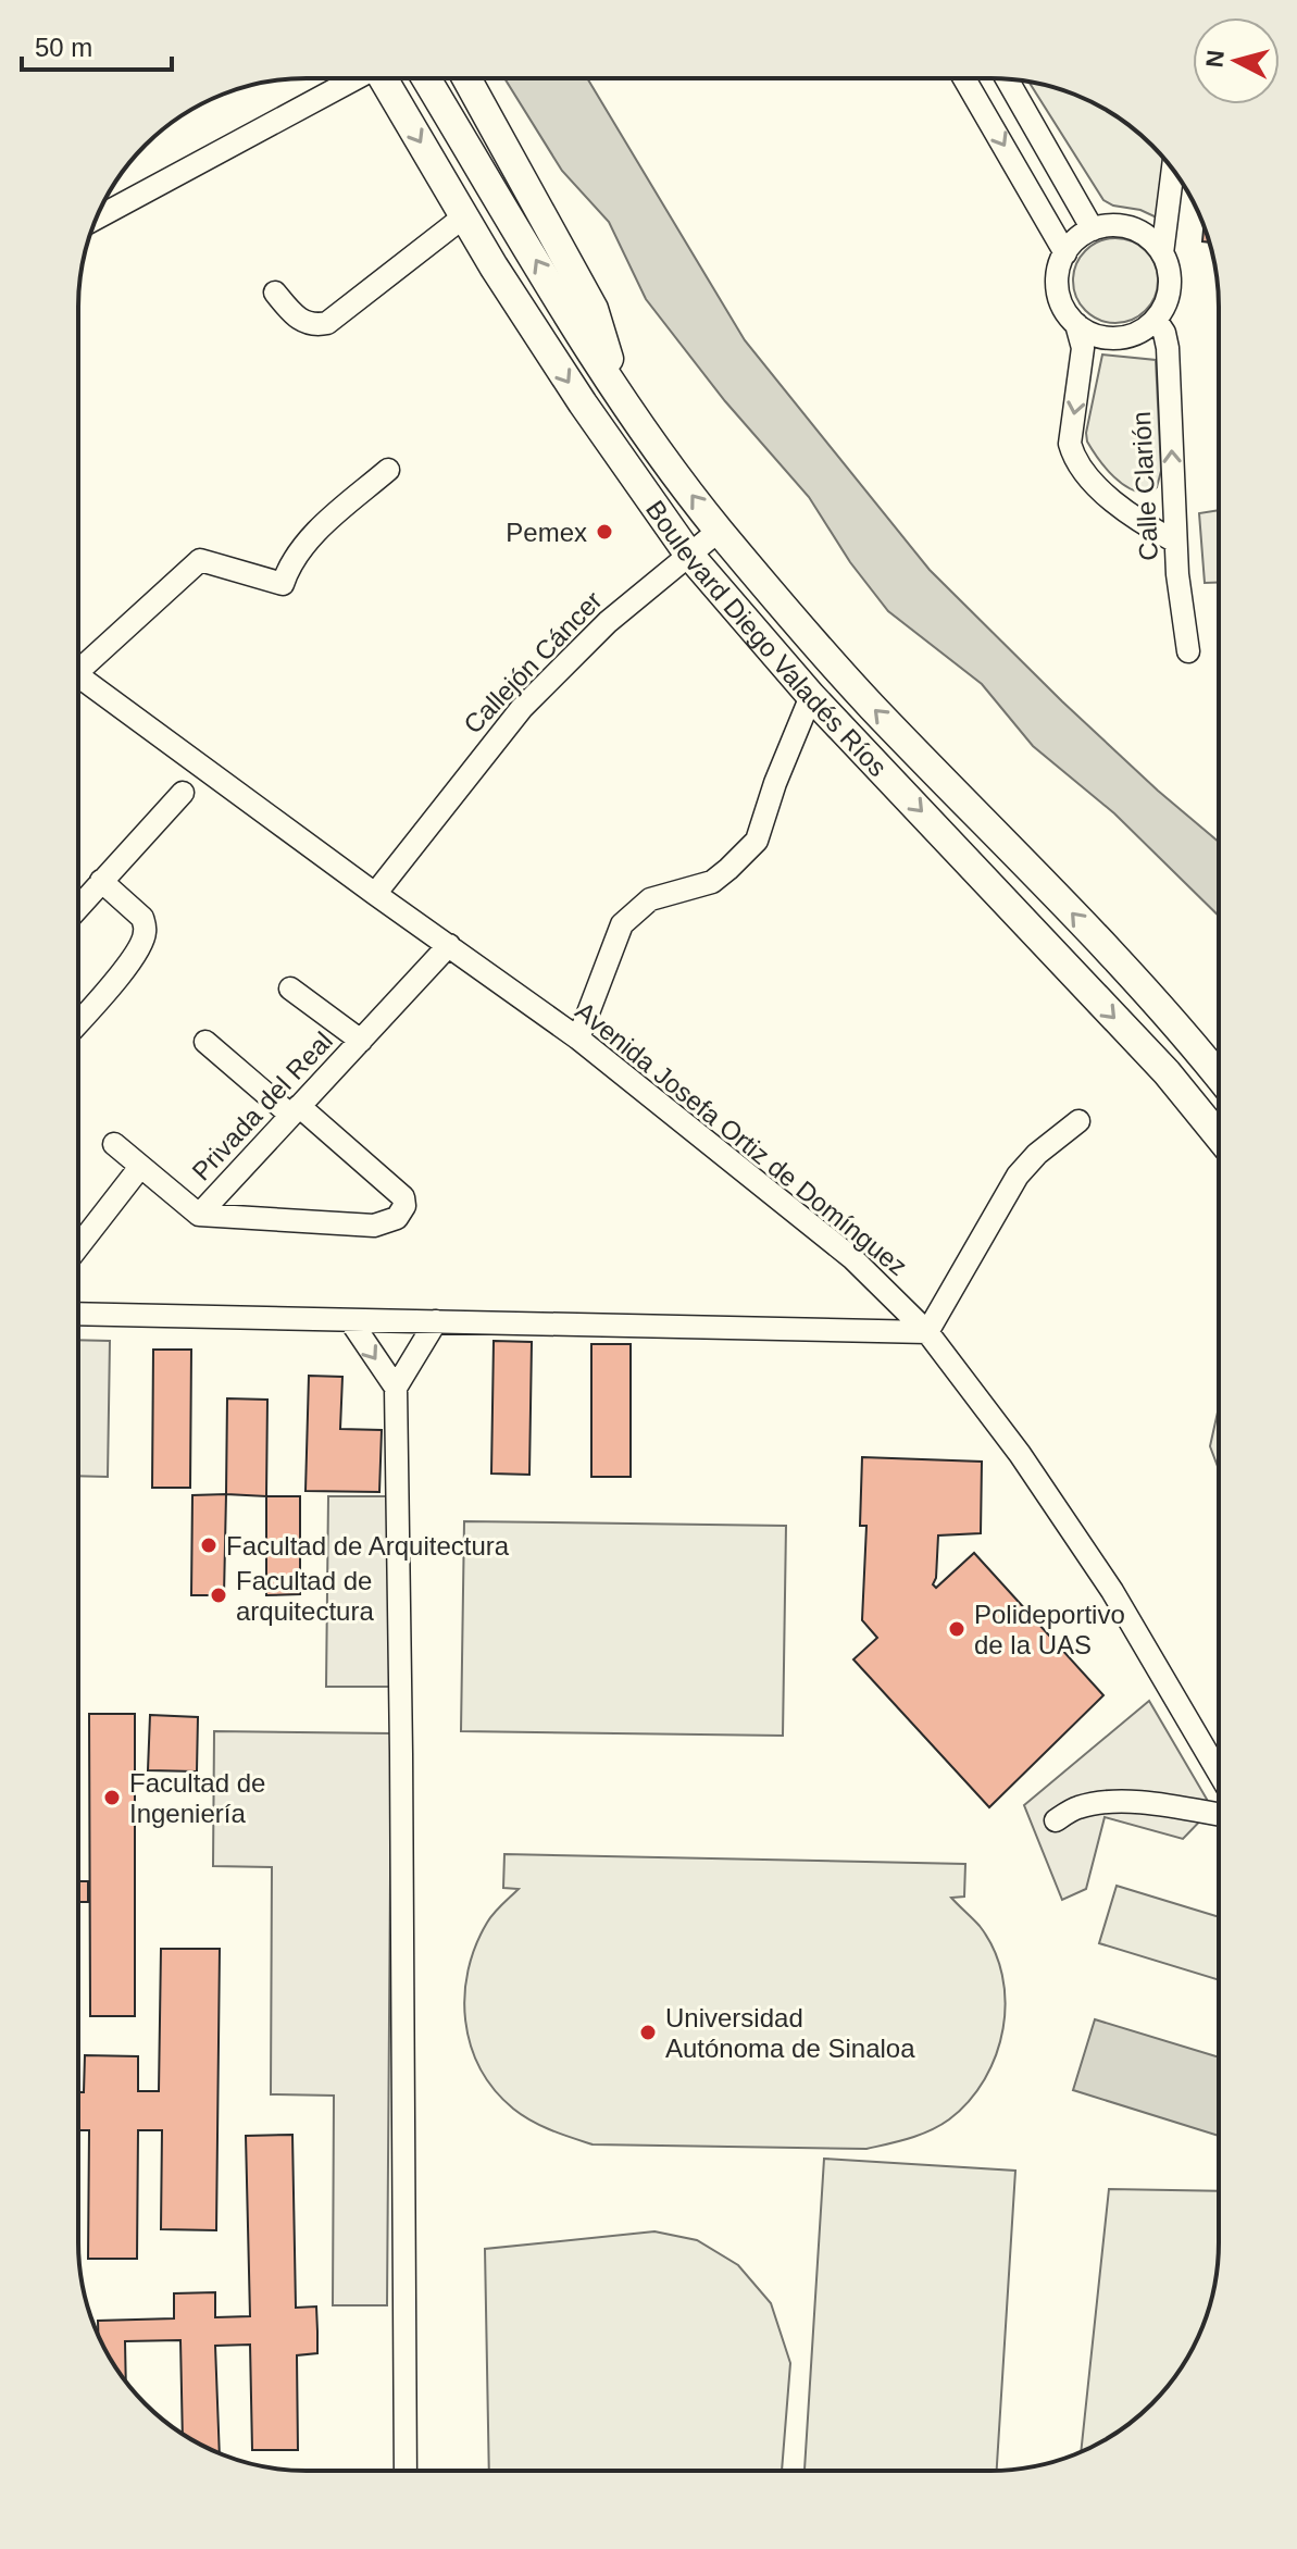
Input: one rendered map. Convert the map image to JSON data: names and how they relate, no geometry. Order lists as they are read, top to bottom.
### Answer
{
  "streets": {
    "main road": ["Boulevard Diego Valadés Ríos"],
    "street": [
      "Calle Clarión",
      "Callejón Cáncer",
      "Privada del Real",
      "Avenida Josefa Ortiz de Domínguez"
    ]
  },
  "crossings": [
    ["Boulevard Diego Valadés Ríos", "Callejón Cáncer"],
    ["Callejón Cáncer", "Avenida Josefa Ortiz de Domínguez"],
    ["Privada del Real", "Avenida Josefa Ortiz de Domínguez"]
  ],
  "one_way": ["Calle Clarión"],
  "places": [
    "Pemex",
    "Facultad de Arquitectura",
    "Facultad de arquitectura",
    "Polideportivo de la UAS",
    "Facultad de Ingeniería",
    "Universidad Autónoma de Sinaloa"
  ],
  "scale_bar": "50 m",
  "north": "left"
}
